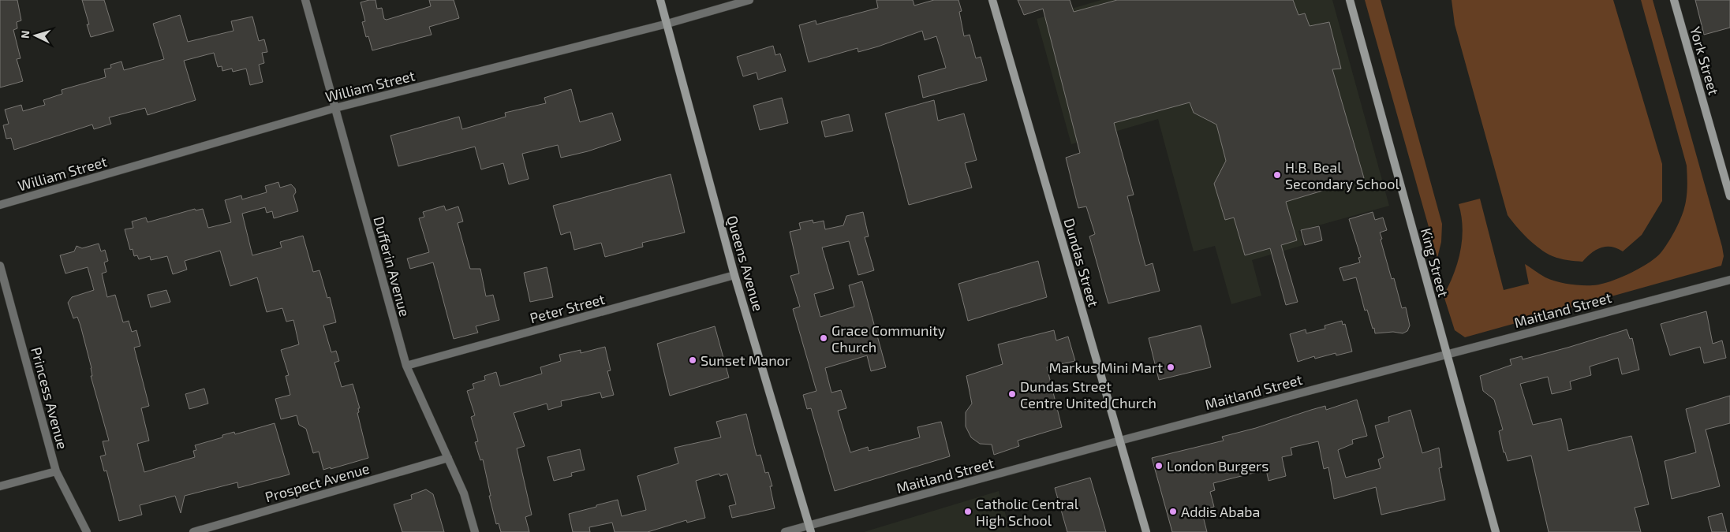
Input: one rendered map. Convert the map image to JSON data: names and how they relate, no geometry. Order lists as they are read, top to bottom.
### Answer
{
  "streets": {
    "main road": [
      "York Street",
      "Dundas Street",
      "King Street",
      "Queens Avenue"
    ],
    "street": [
      "William Street",
      "Dufferin Avenue",
      "Peter Street",
      "Maitland Street",
      "Princess Avenue",
      "Prospect Avenue"
    ]
  },
  "crossings": [
    ["William Street", "Queens Avenue"],
    ["William Street", "Dufferin Avenue"],
    ["Dundas Street", "Maitland Street"],
    ["King Street", "Maitland Street"],
    ["Queens Avenue", "Peter Street"],
    ["Queens Avenue", "Maitland Street"],
    ["Dufferin Avenue", "Peter Street"],
    ["Dufferin Avenue", "Prospect Avenue"]
  ],
  "places": [
    "H.B. Beal Secondary School",
    "Grace Community Church",
    "Sunset Manor",
    "Markus Mini Mart",
    "Dundas Street Centre United Church",
    "London Burgers",
    "Catholic Central High School",
    "Addis Ababa"
  ],
  "north": "left"
}
